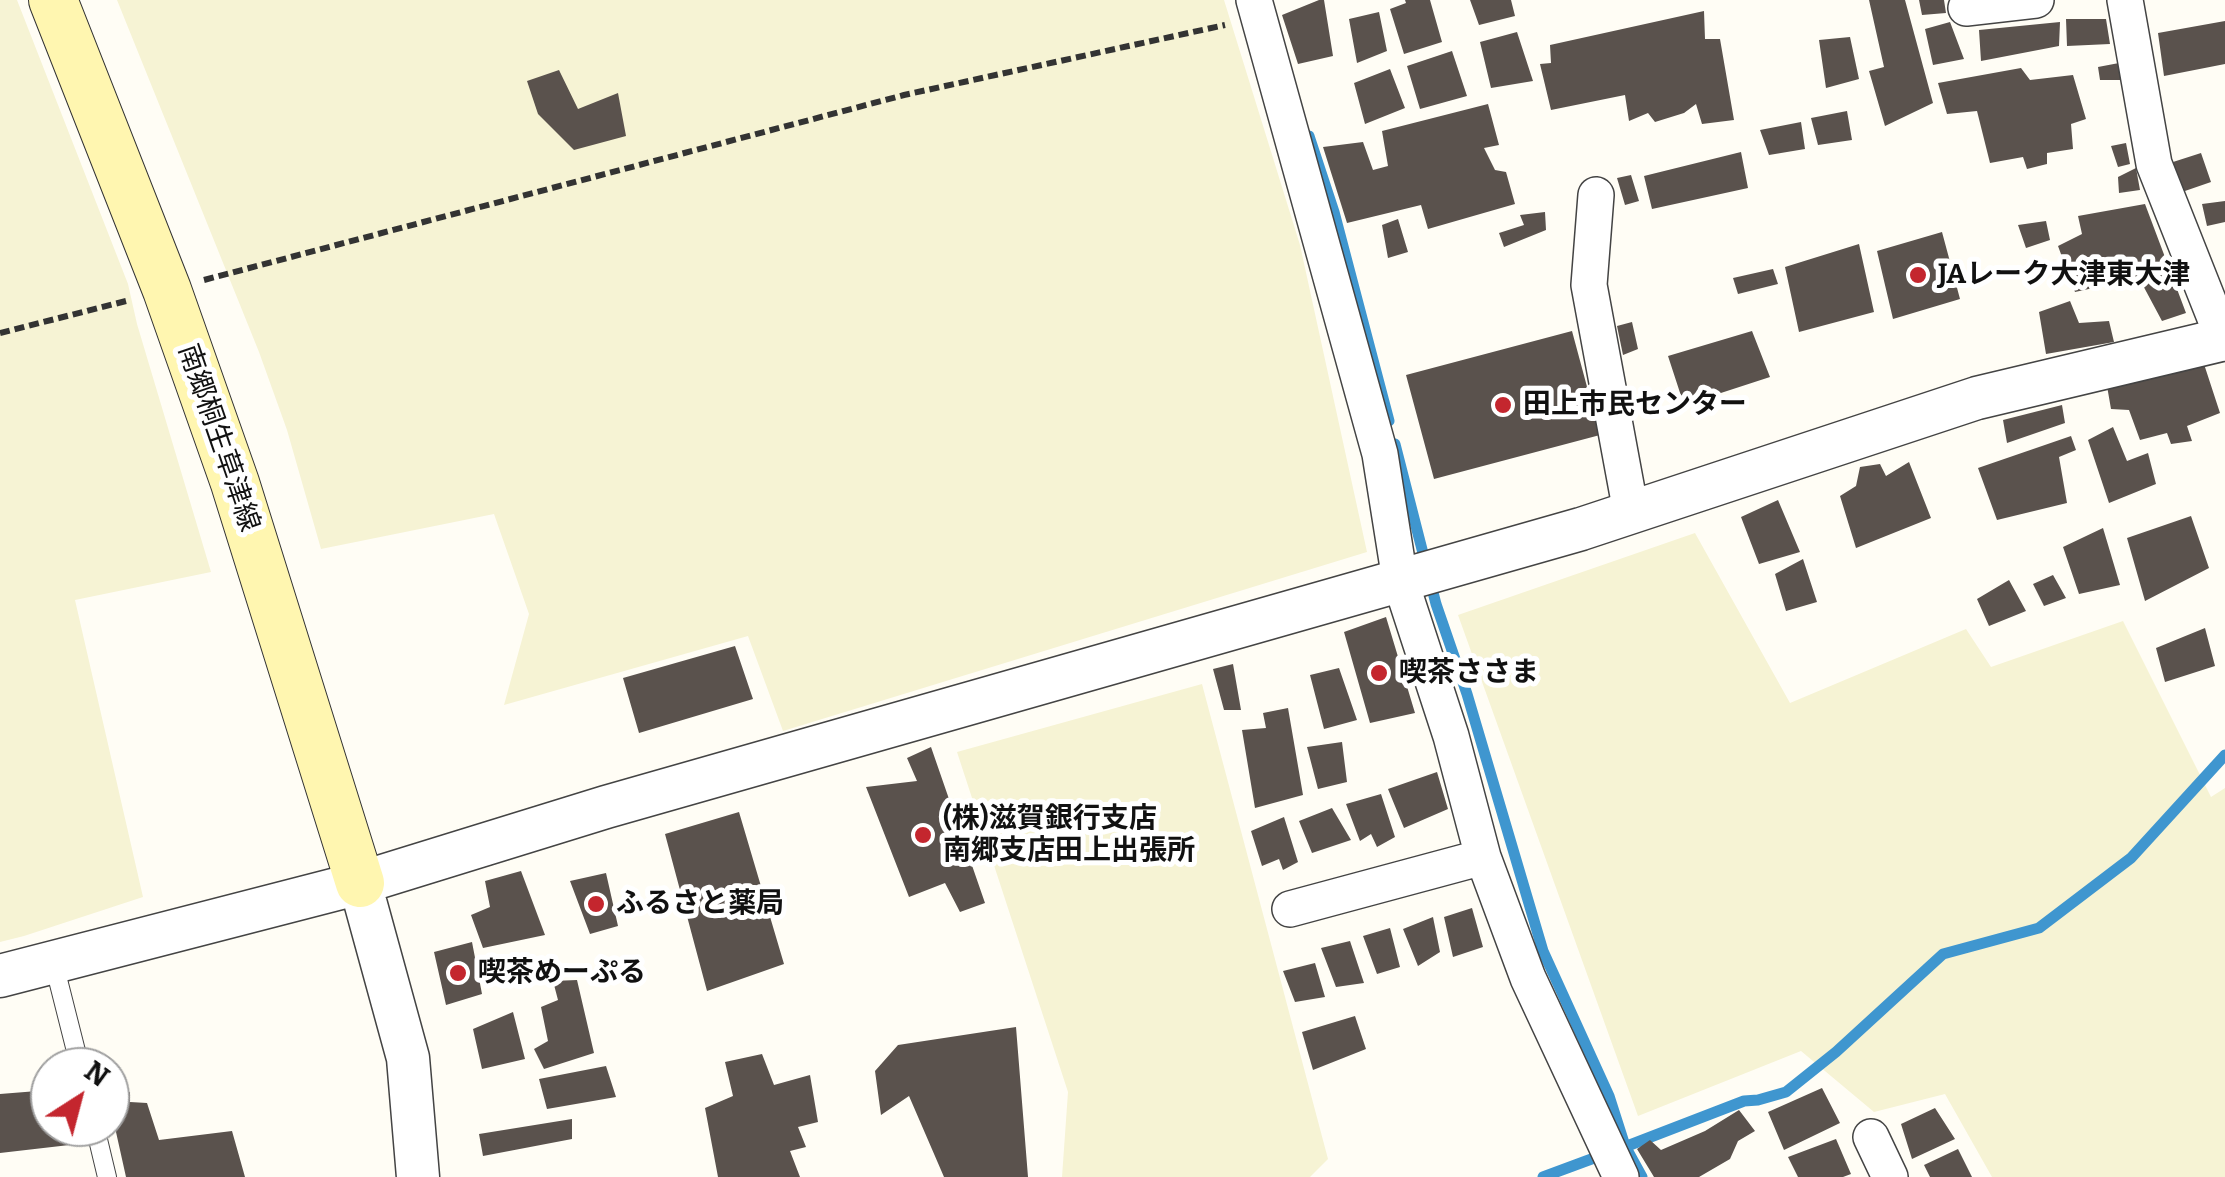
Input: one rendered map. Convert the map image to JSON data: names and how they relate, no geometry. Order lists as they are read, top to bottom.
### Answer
{
  "streets": {
    "main road": ["南郷桐生草津線"]
  },
  "places": [
    "JAレーク大津東大津",
    "田上市民センター",
    "喫茶ささま",
    "(株)滋賀銀行支店 南郷支店田上出張所",
    "ふるさと薬局",
    "喫茶めーぷる"
  ],
  "north": "top right"
}
